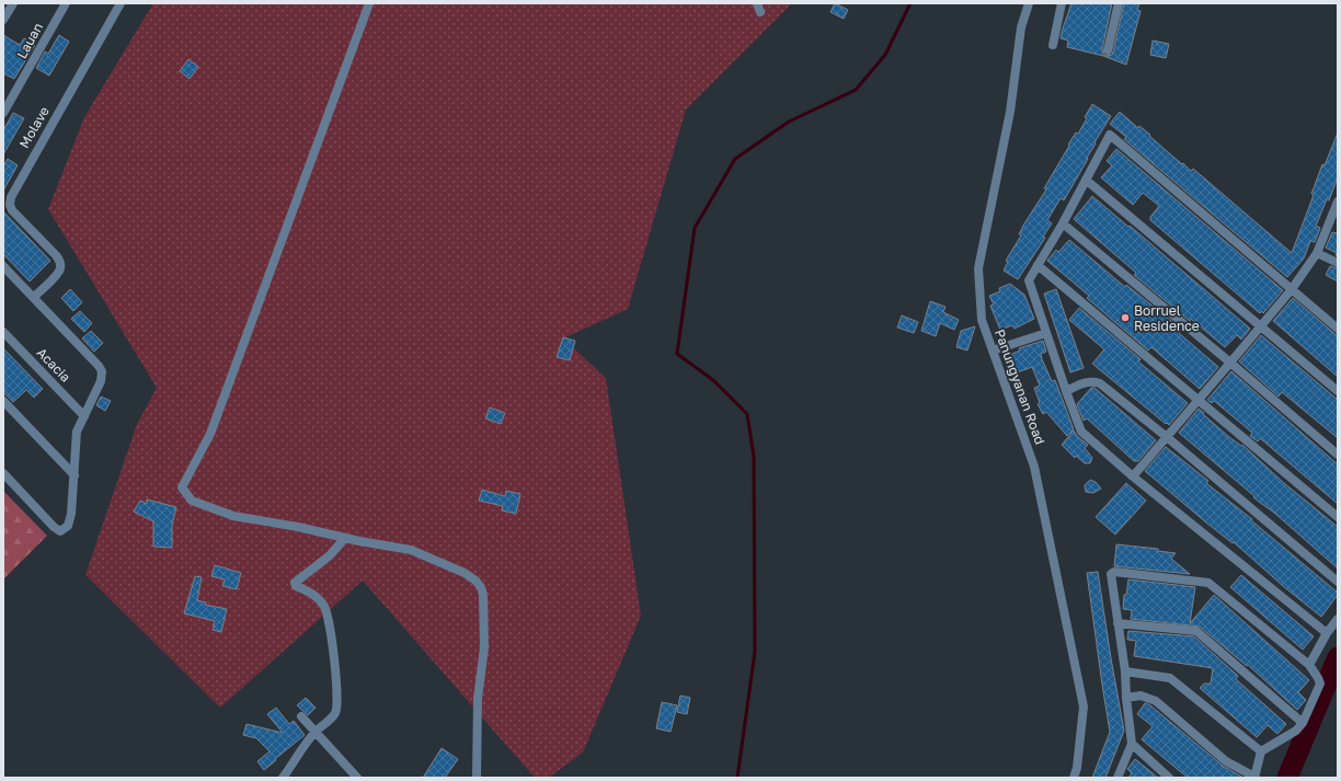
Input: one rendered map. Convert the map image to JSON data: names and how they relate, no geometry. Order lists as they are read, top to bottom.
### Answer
{
  "streets": {
    "street": [
      "Lauan",
      "Molave",
      "Acacia",
      "Panungyanan Road"
    ]
  },
  "places": ["Borruel Residence"]
}
